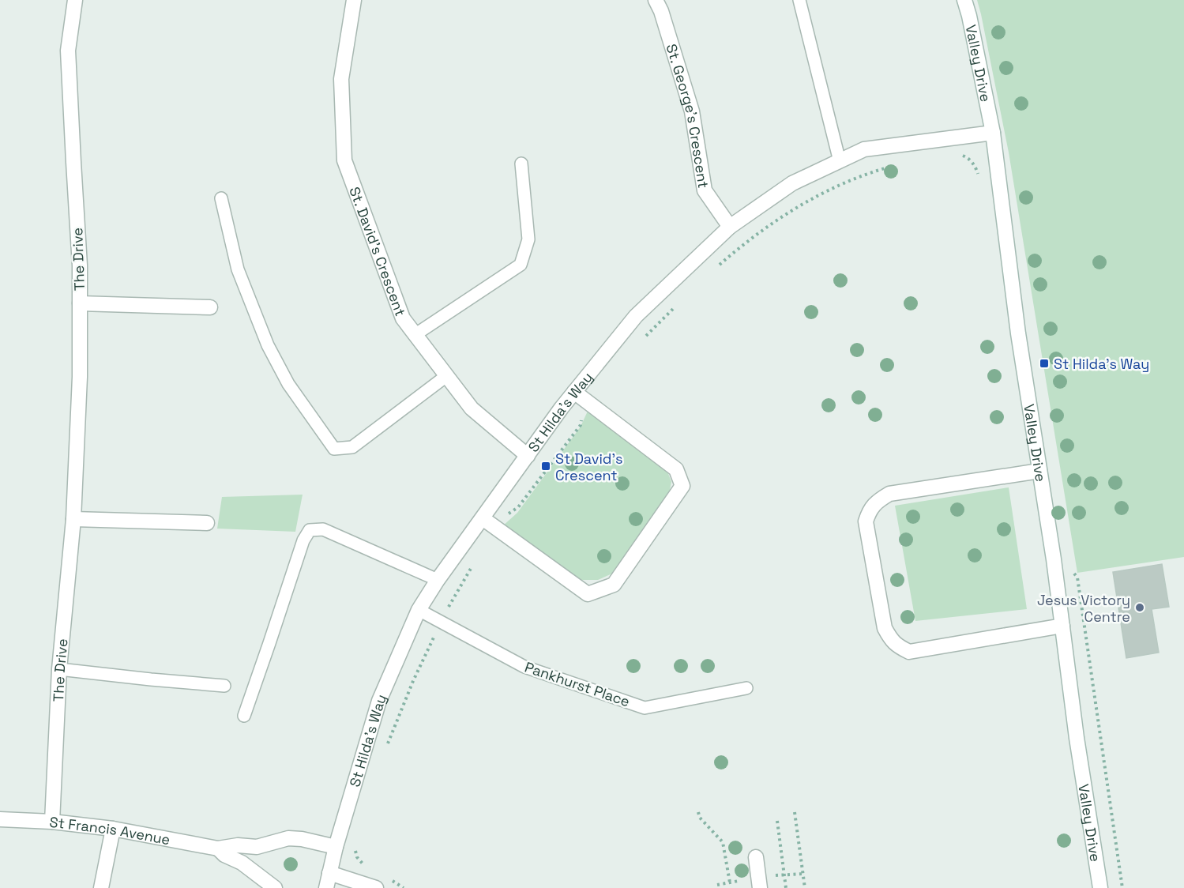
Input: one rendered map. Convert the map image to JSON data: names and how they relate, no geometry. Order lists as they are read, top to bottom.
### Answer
{
  "streets": {
    "street": [
      "Valley Drive",
      "St. George's Crescent",
      "St. David's Crescent",
      "The Drive",
      "St Hilda's Way",
      "St Francis Avenue"
    ],
    "lane": ["Pankhurst Place"]
  },
  "crossings": [
    ["Valley Drive", "St Hilda's Way"],
    ["St. George's Crescent", "St Hilda's Way"],
    ["St. David's Crescent", "St Hilda's Way"],
    ["The Drive", "St Francis Avenue"],
    ["St Hilda's Way", "Pankhurst Place"],
    ["St Hilda's Way", "St Francis Avenue"]
  ],
  "places": {
    "transit": ["St Hilda's Way", "St David's Crescent"],
    "other": ["Jesus Victory Centre"]
  }
}
